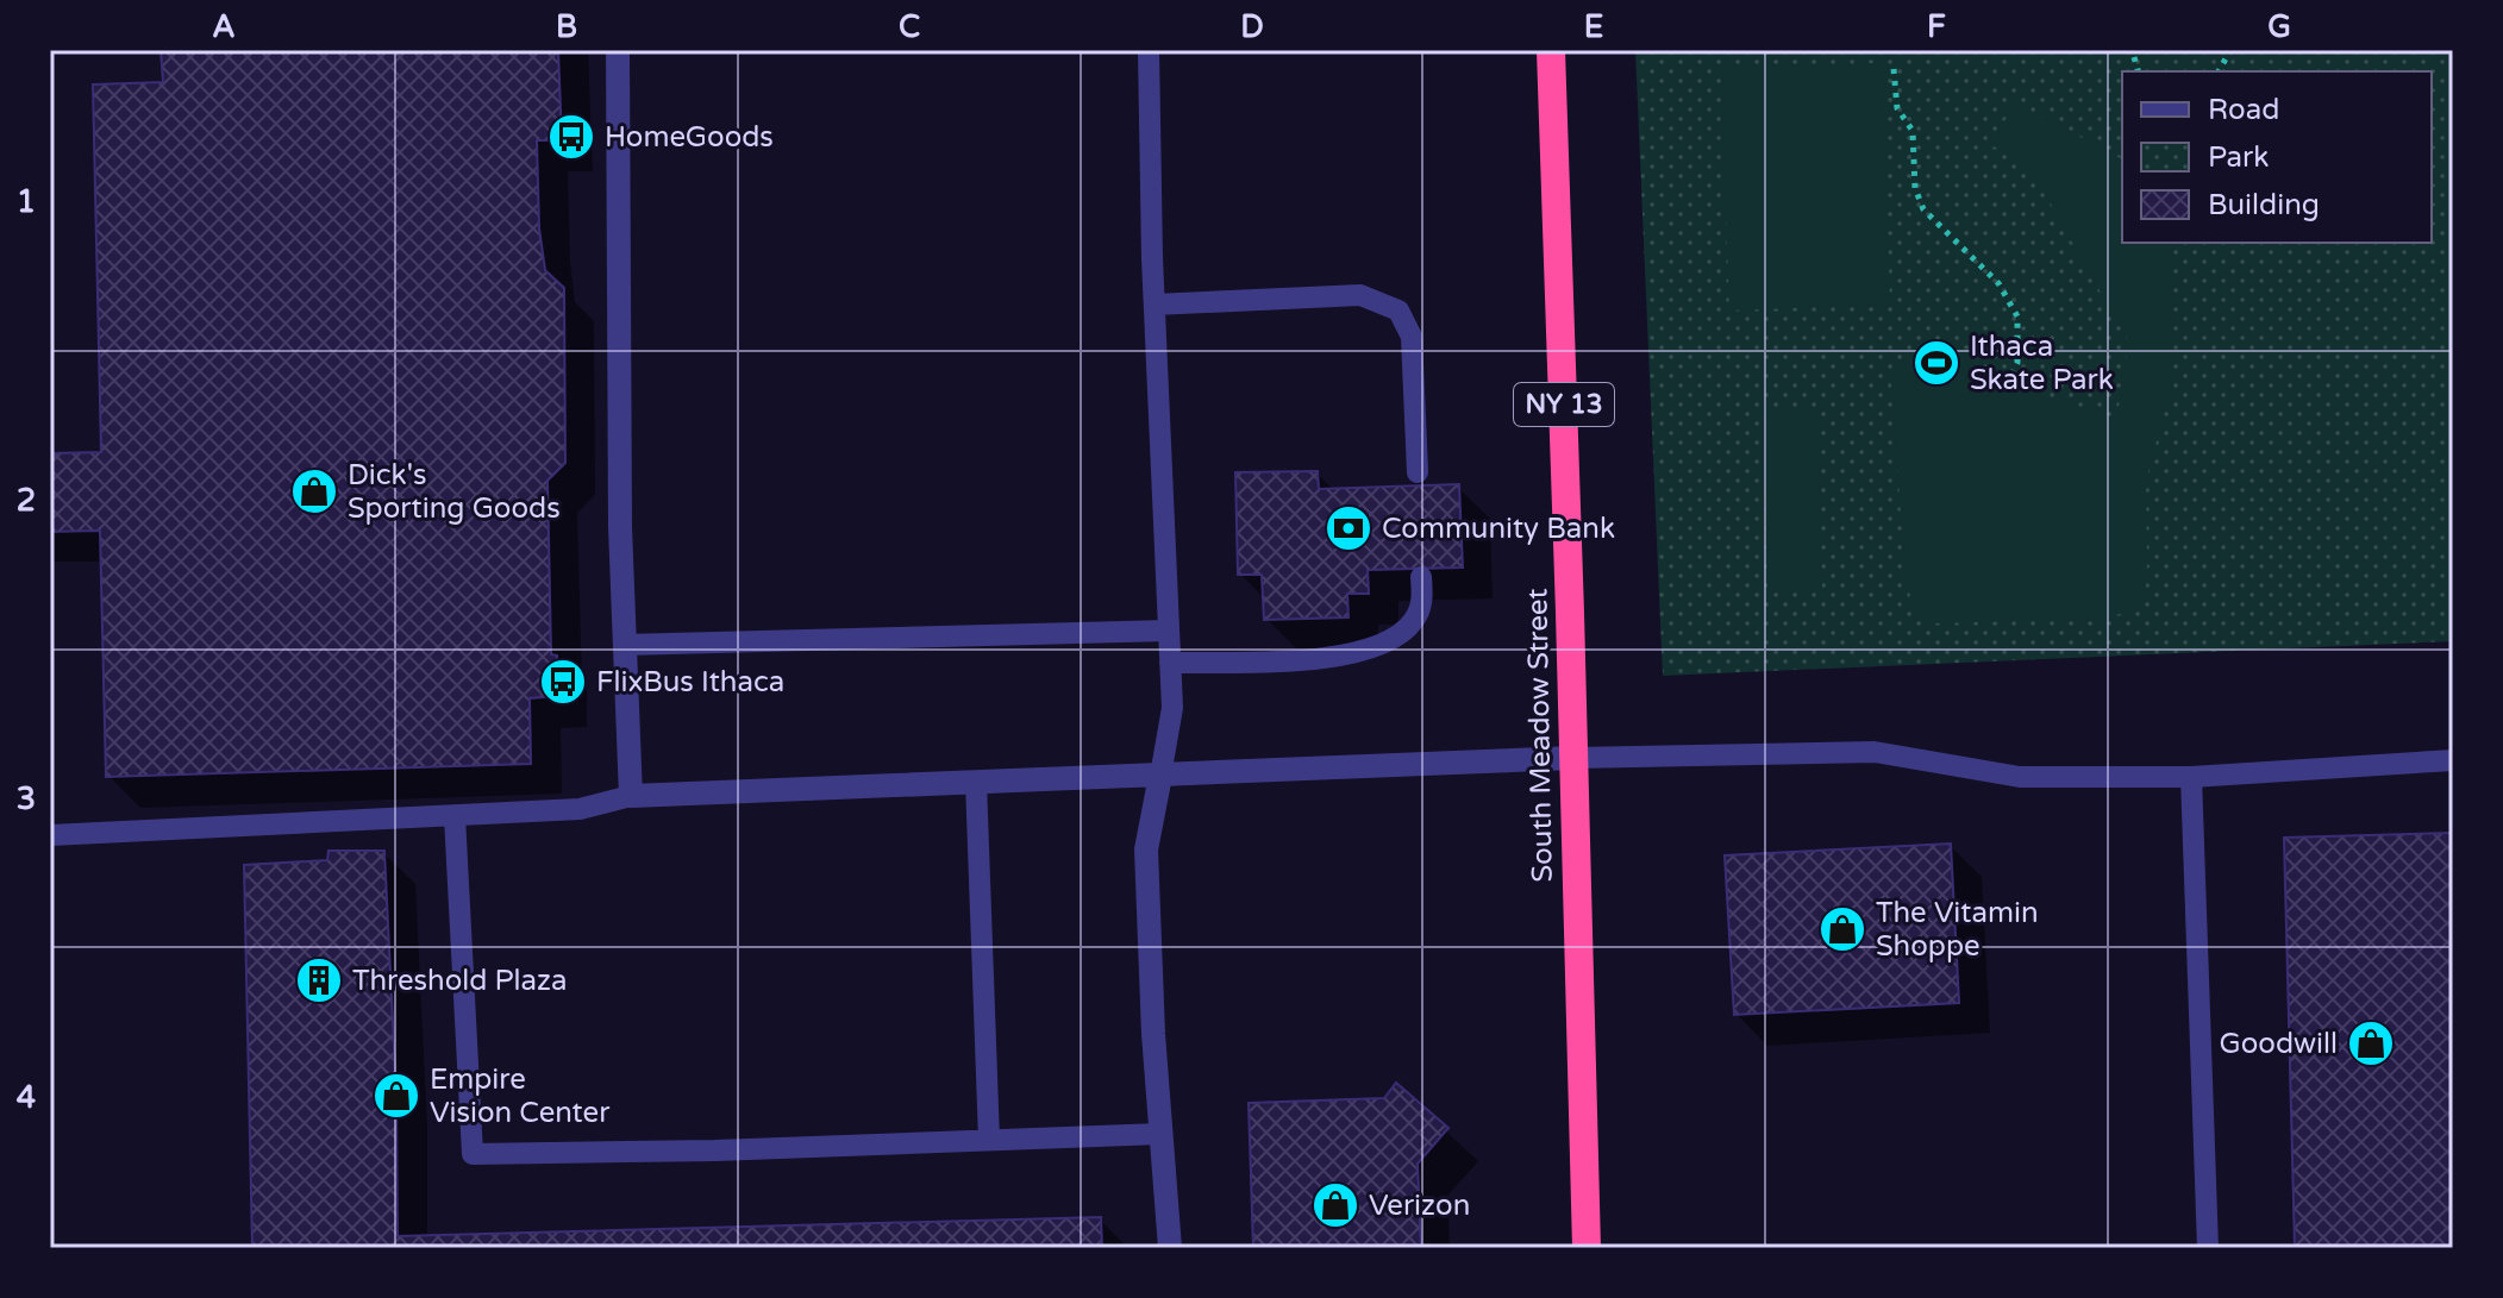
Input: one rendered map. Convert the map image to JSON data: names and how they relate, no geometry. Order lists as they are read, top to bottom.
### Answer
{
  "streets": {
    "highway": ["NY 13", "South Meadow Street"]
  },
  "places": {
    "bus stop": ["HomeGoods", "FlixBus Ithaca"],
    "sports": ["Ithaca Skate Park"],
    "shop": [
      "Dick's Sporting Goods",
      "The Vitamin Shoppe",
      "Goodwill",
      "Empire Vision Center",
      "Verizon"
    ],
    "bank": ["Community Bank"],
    "building": ["Threshold Plaza"]
  },
  "legend": ["Road", "Park", "Building"],
  "grid": {
    "columns": [
      "A",
      "B",
      "C",
      "D",
      "E",
      "F",
      "G"
    ],
    "rows": [
      "1",
      "2",
      "3",
      "4"
    ]
  }
}
